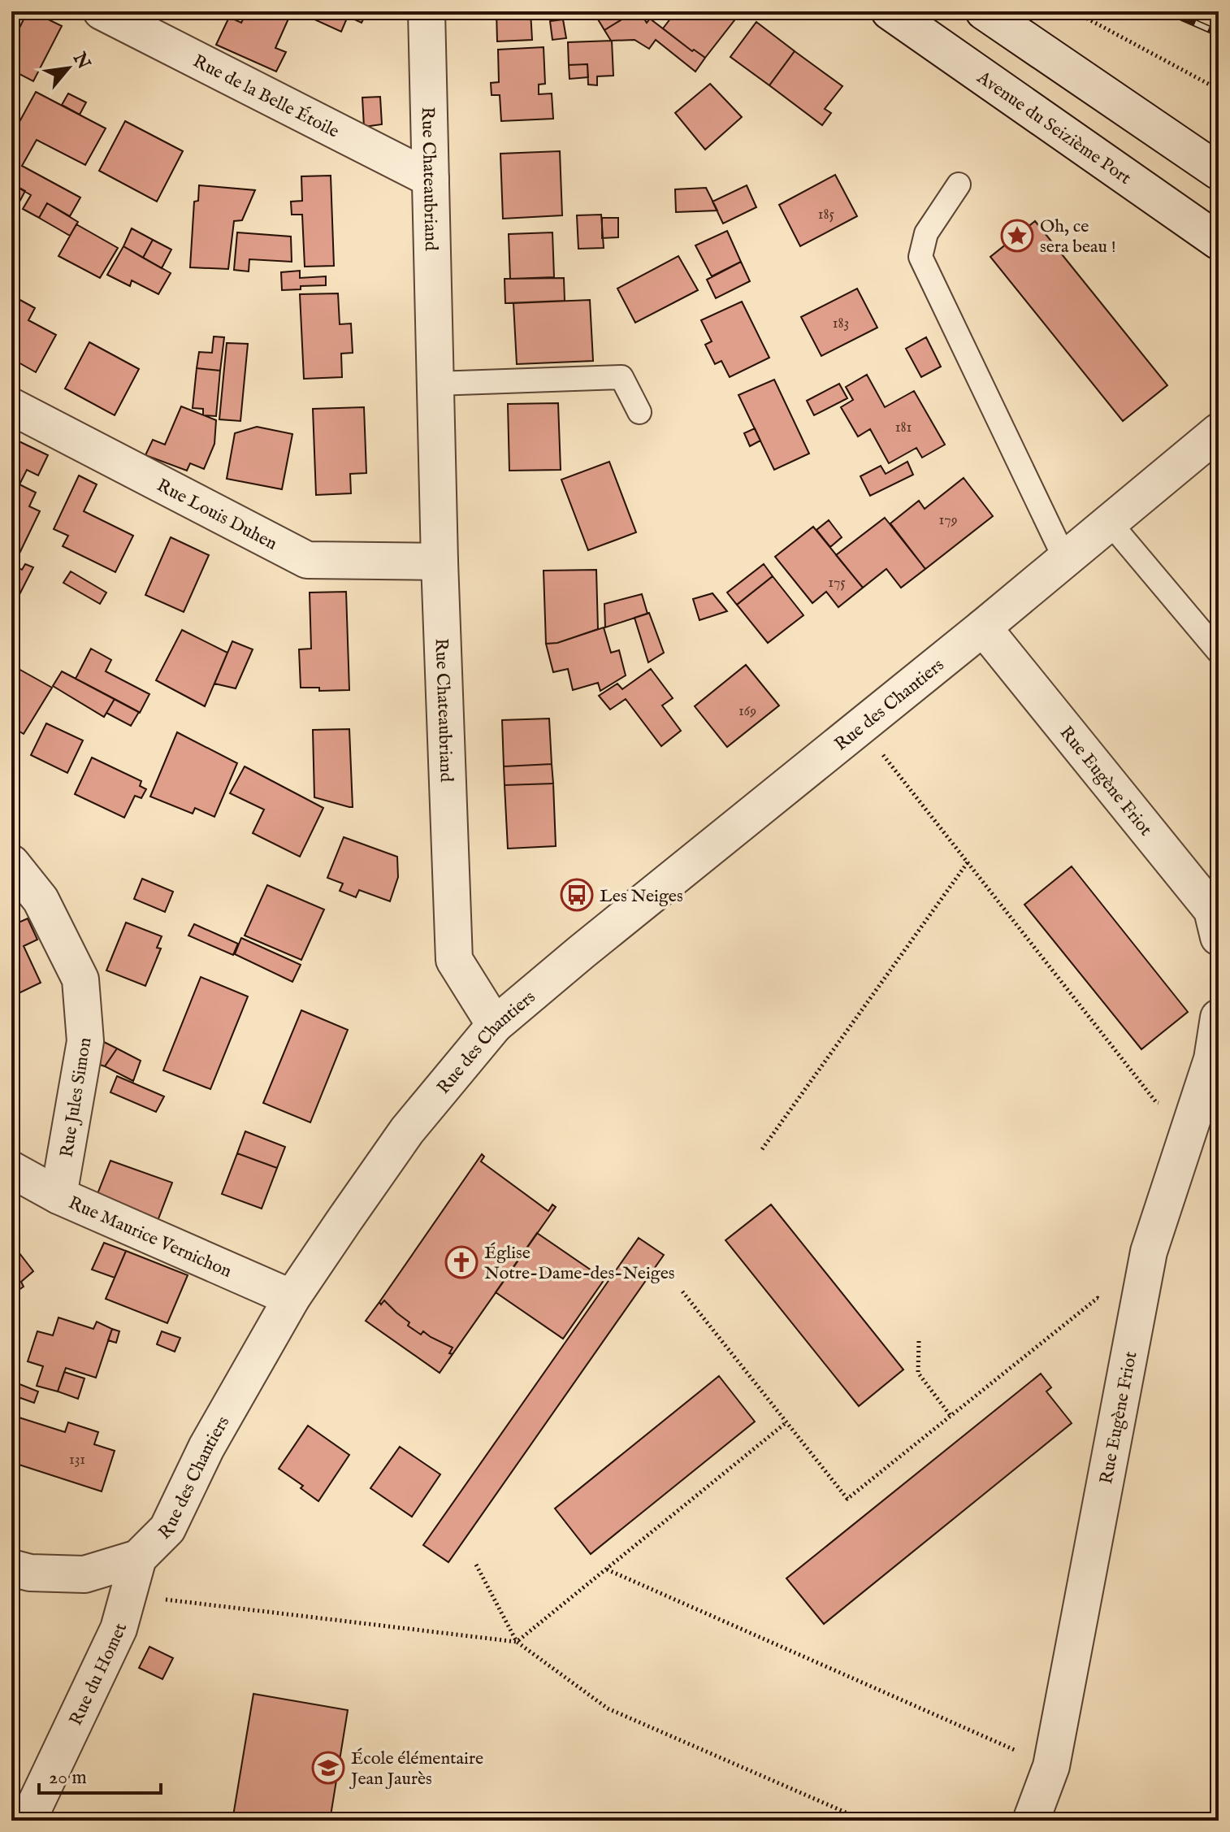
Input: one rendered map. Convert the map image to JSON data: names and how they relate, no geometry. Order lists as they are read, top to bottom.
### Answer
{
  "streets": {
    "street": [
      "Rue de la Belle Étoile",
      "Avenue du Seizième Port",
      "Rue Chateaubriand",
      "Rue Louis Duhen",
      "Rue des Chantiers",
      "Rue Eugène Friot",
      "Rue Jules Simon",
      "Rue Maurice Vernichon",
      "Rue du Homet"
    ]
  },
  "crossings": [
    ["Rue de la Belle Étoile", "Rue Chateaubriand"],
    ["Rue Chateaubriand", "Rue Louis Duhen"],
    ["Rue Chateaubriand", "Rue des Chantiers"],
    ["Rue des Chantiers", "Rue Eugène Friot"],
    ["Rue des Chantiers", "Rue Maurice Vernichon"],
    ["Rue des Chantiers", "Rue du Homet"],
    ["Rue Jules Simon", "Rue Maurice Vernichon"]
  ],
  "places": {
    "place": ["Oh, ce sera beau !"],
    "bus stop": ["Les Neiges"],
    "church": ["Église Notre-Dame-des-Neiges"],
    "school or university": ["École élémentaire Jean Jaurès"]
  },
  "house_numbers": [
    "185",
    "183",
    "181",
    "179",
    "175",
    "169",
    "131"
  ],
  "scale_bar": "20 m",
  "north": "top right"
}
